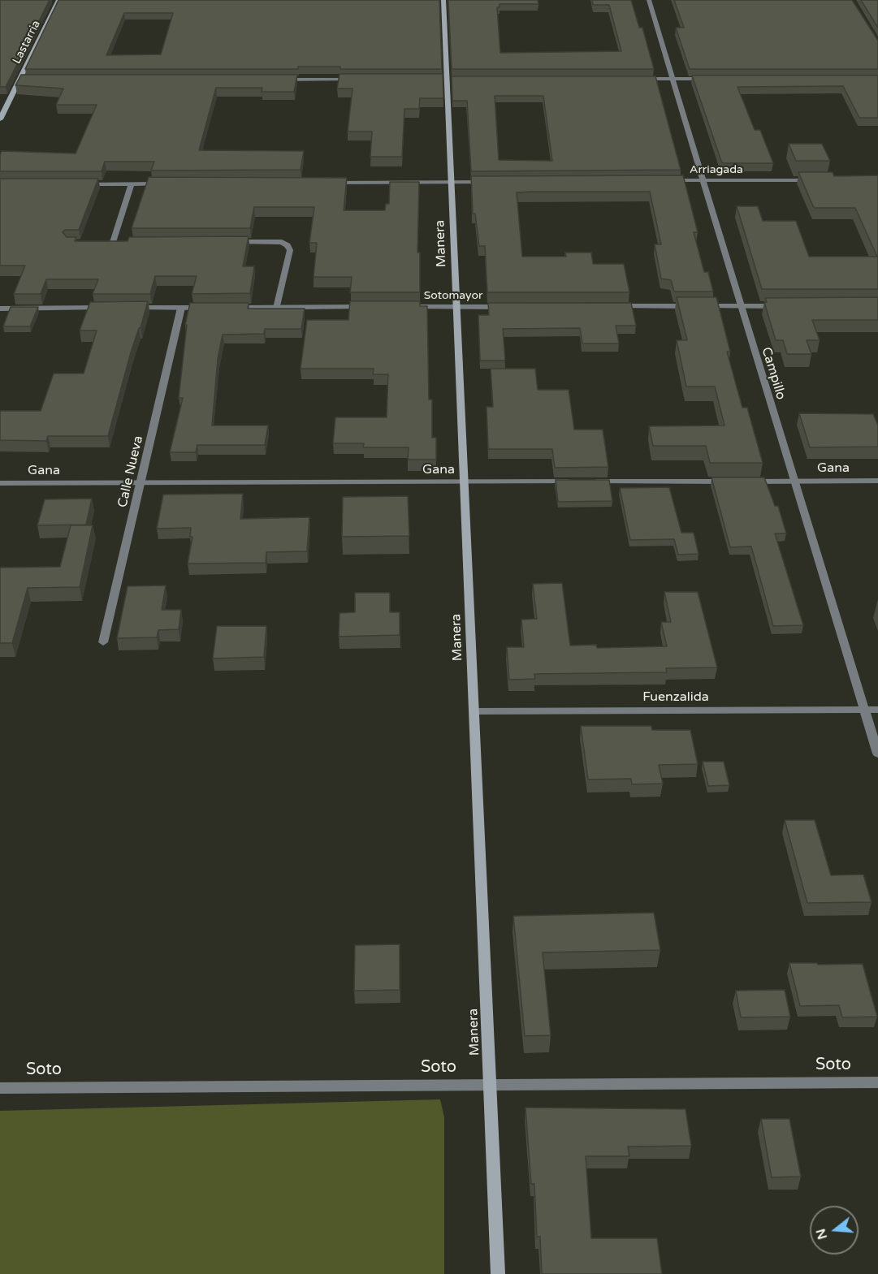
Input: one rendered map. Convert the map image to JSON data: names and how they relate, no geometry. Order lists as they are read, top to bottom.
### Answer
{
  "streets": {
    "main road": ["Lastarria", "Manera"],
    "street": [
      "Arriagada",
      "Sotomayor",
      "Campillo",
      "Gana",
      "Calle Nueva",
      "Fuenzalida",
      "Soto"
    ]
  },
  "crossings": [
    ["Arriagada", "Campillo"],
    ["Manera", "Sotomayor"],
    ["Manera", "Gana"],
    ["Manera", "Fuenzalida"],
    ["Manera", "Soto"],
    ["Campillo", "Gana"],
    ["Campillo", "Fuenzalida"],
    ["Gana", "Calle Nueva"]
  ],
  "north": "left"
}
